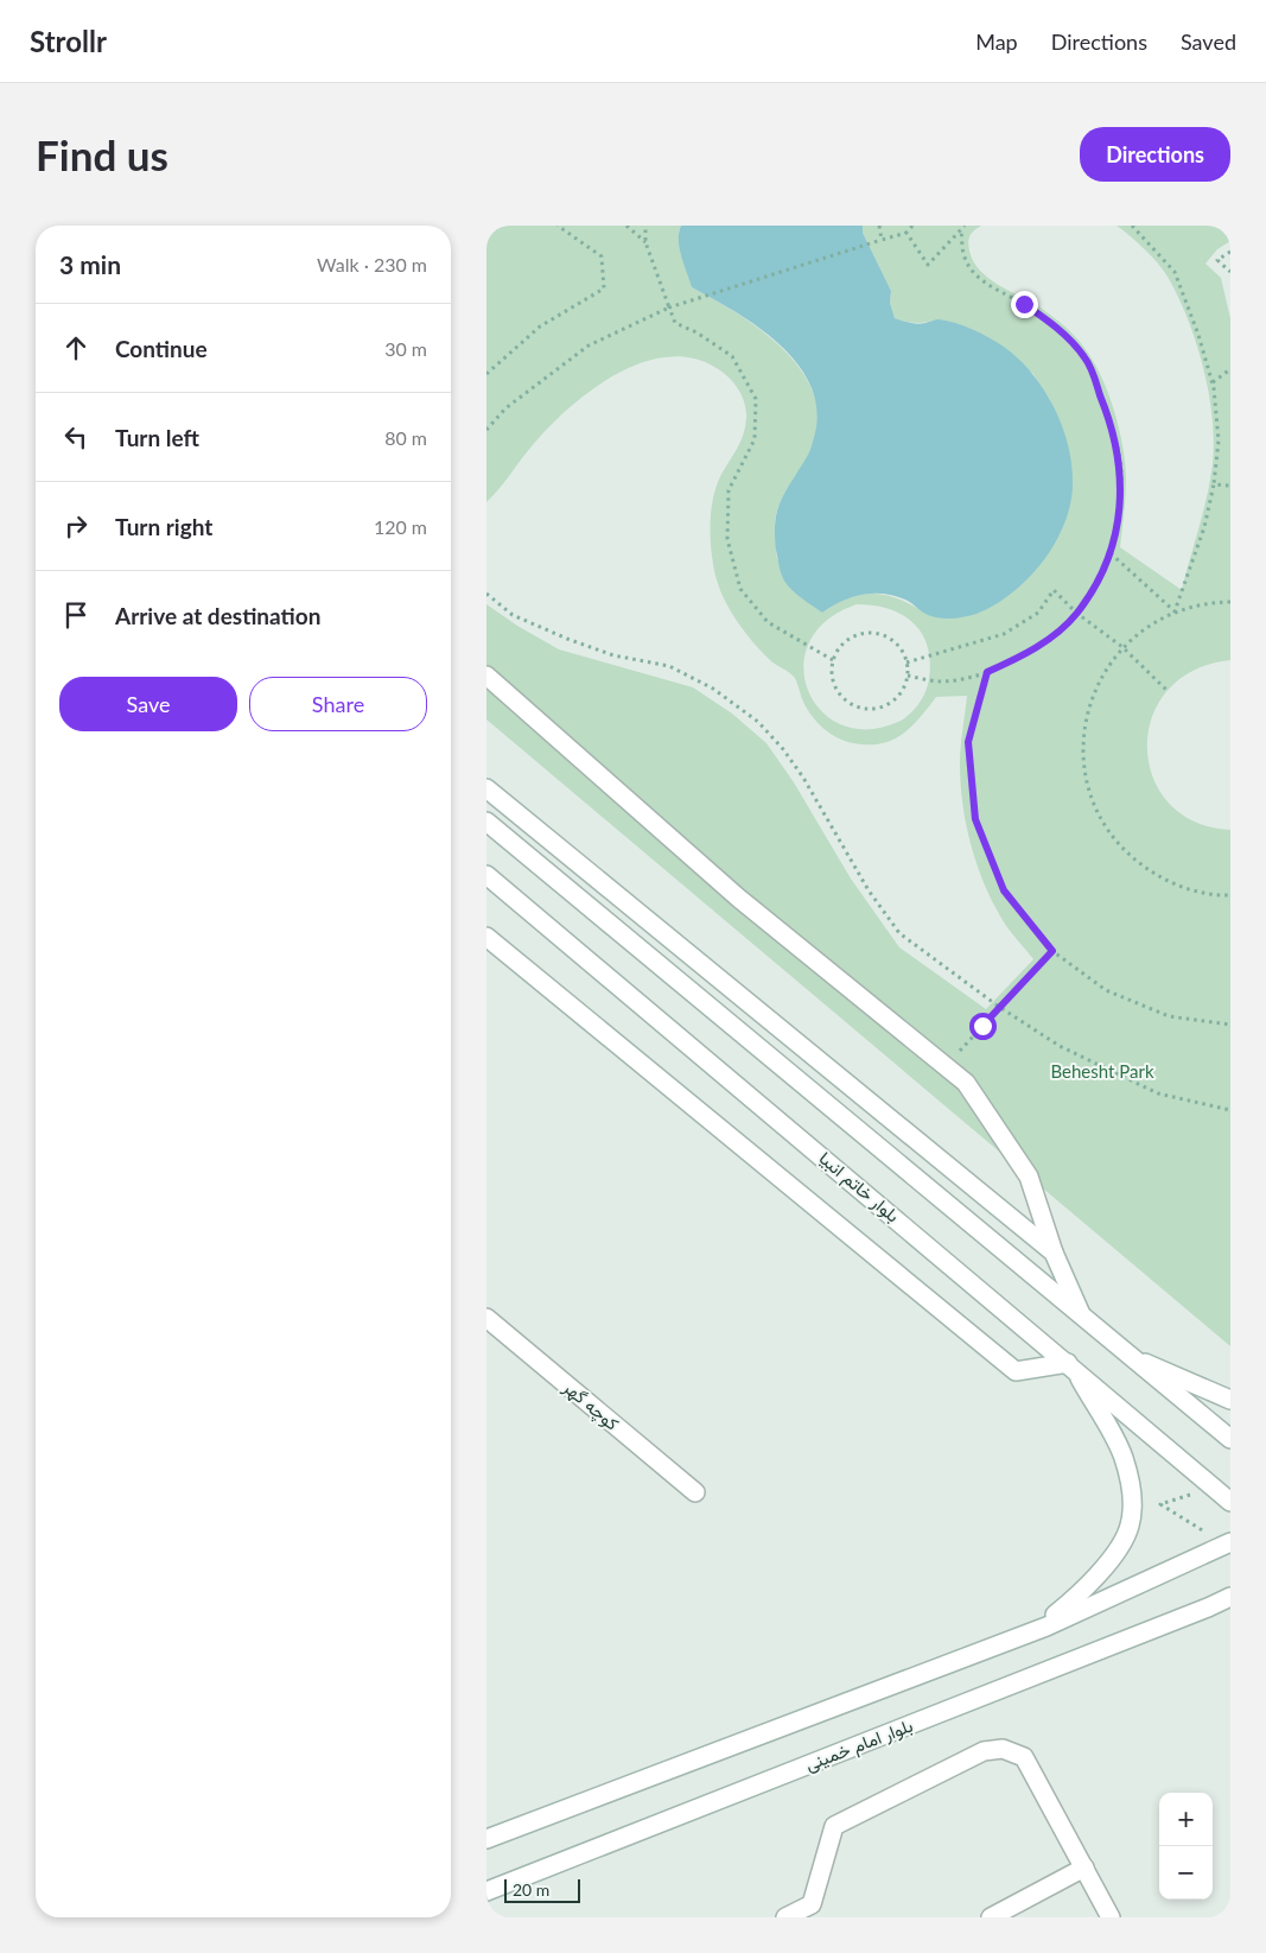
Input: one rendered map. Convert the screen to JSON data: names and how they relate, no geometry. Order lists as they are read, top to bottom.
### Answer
{
  "streets": {
    "street": ["بلوار خاتم انبیا", "کوچه گهر", "بلوار امام خمینی"]
  },
  "parks": ["Behesht Park"],
  "scale_bar": "20 m",
  "page": {
    "header": "Strollr",
    "nav": ["Map", "Directions", "Saved"],
    "buttons": [
      "Directions",
      ["Save", "Share"]
    ],
    "title": "Find us",
    "heading": ["3 min", "Walk · 230 m"],
    "list": [
      ["Continue", "30 m"],
      ["Turn left", "80 m"],
      ["Turn right", "120 m"],
      "Arrive at destination"
    ],
    "map_buttons": ["+", "−"],
    "scale": "20 m"
  }
}
